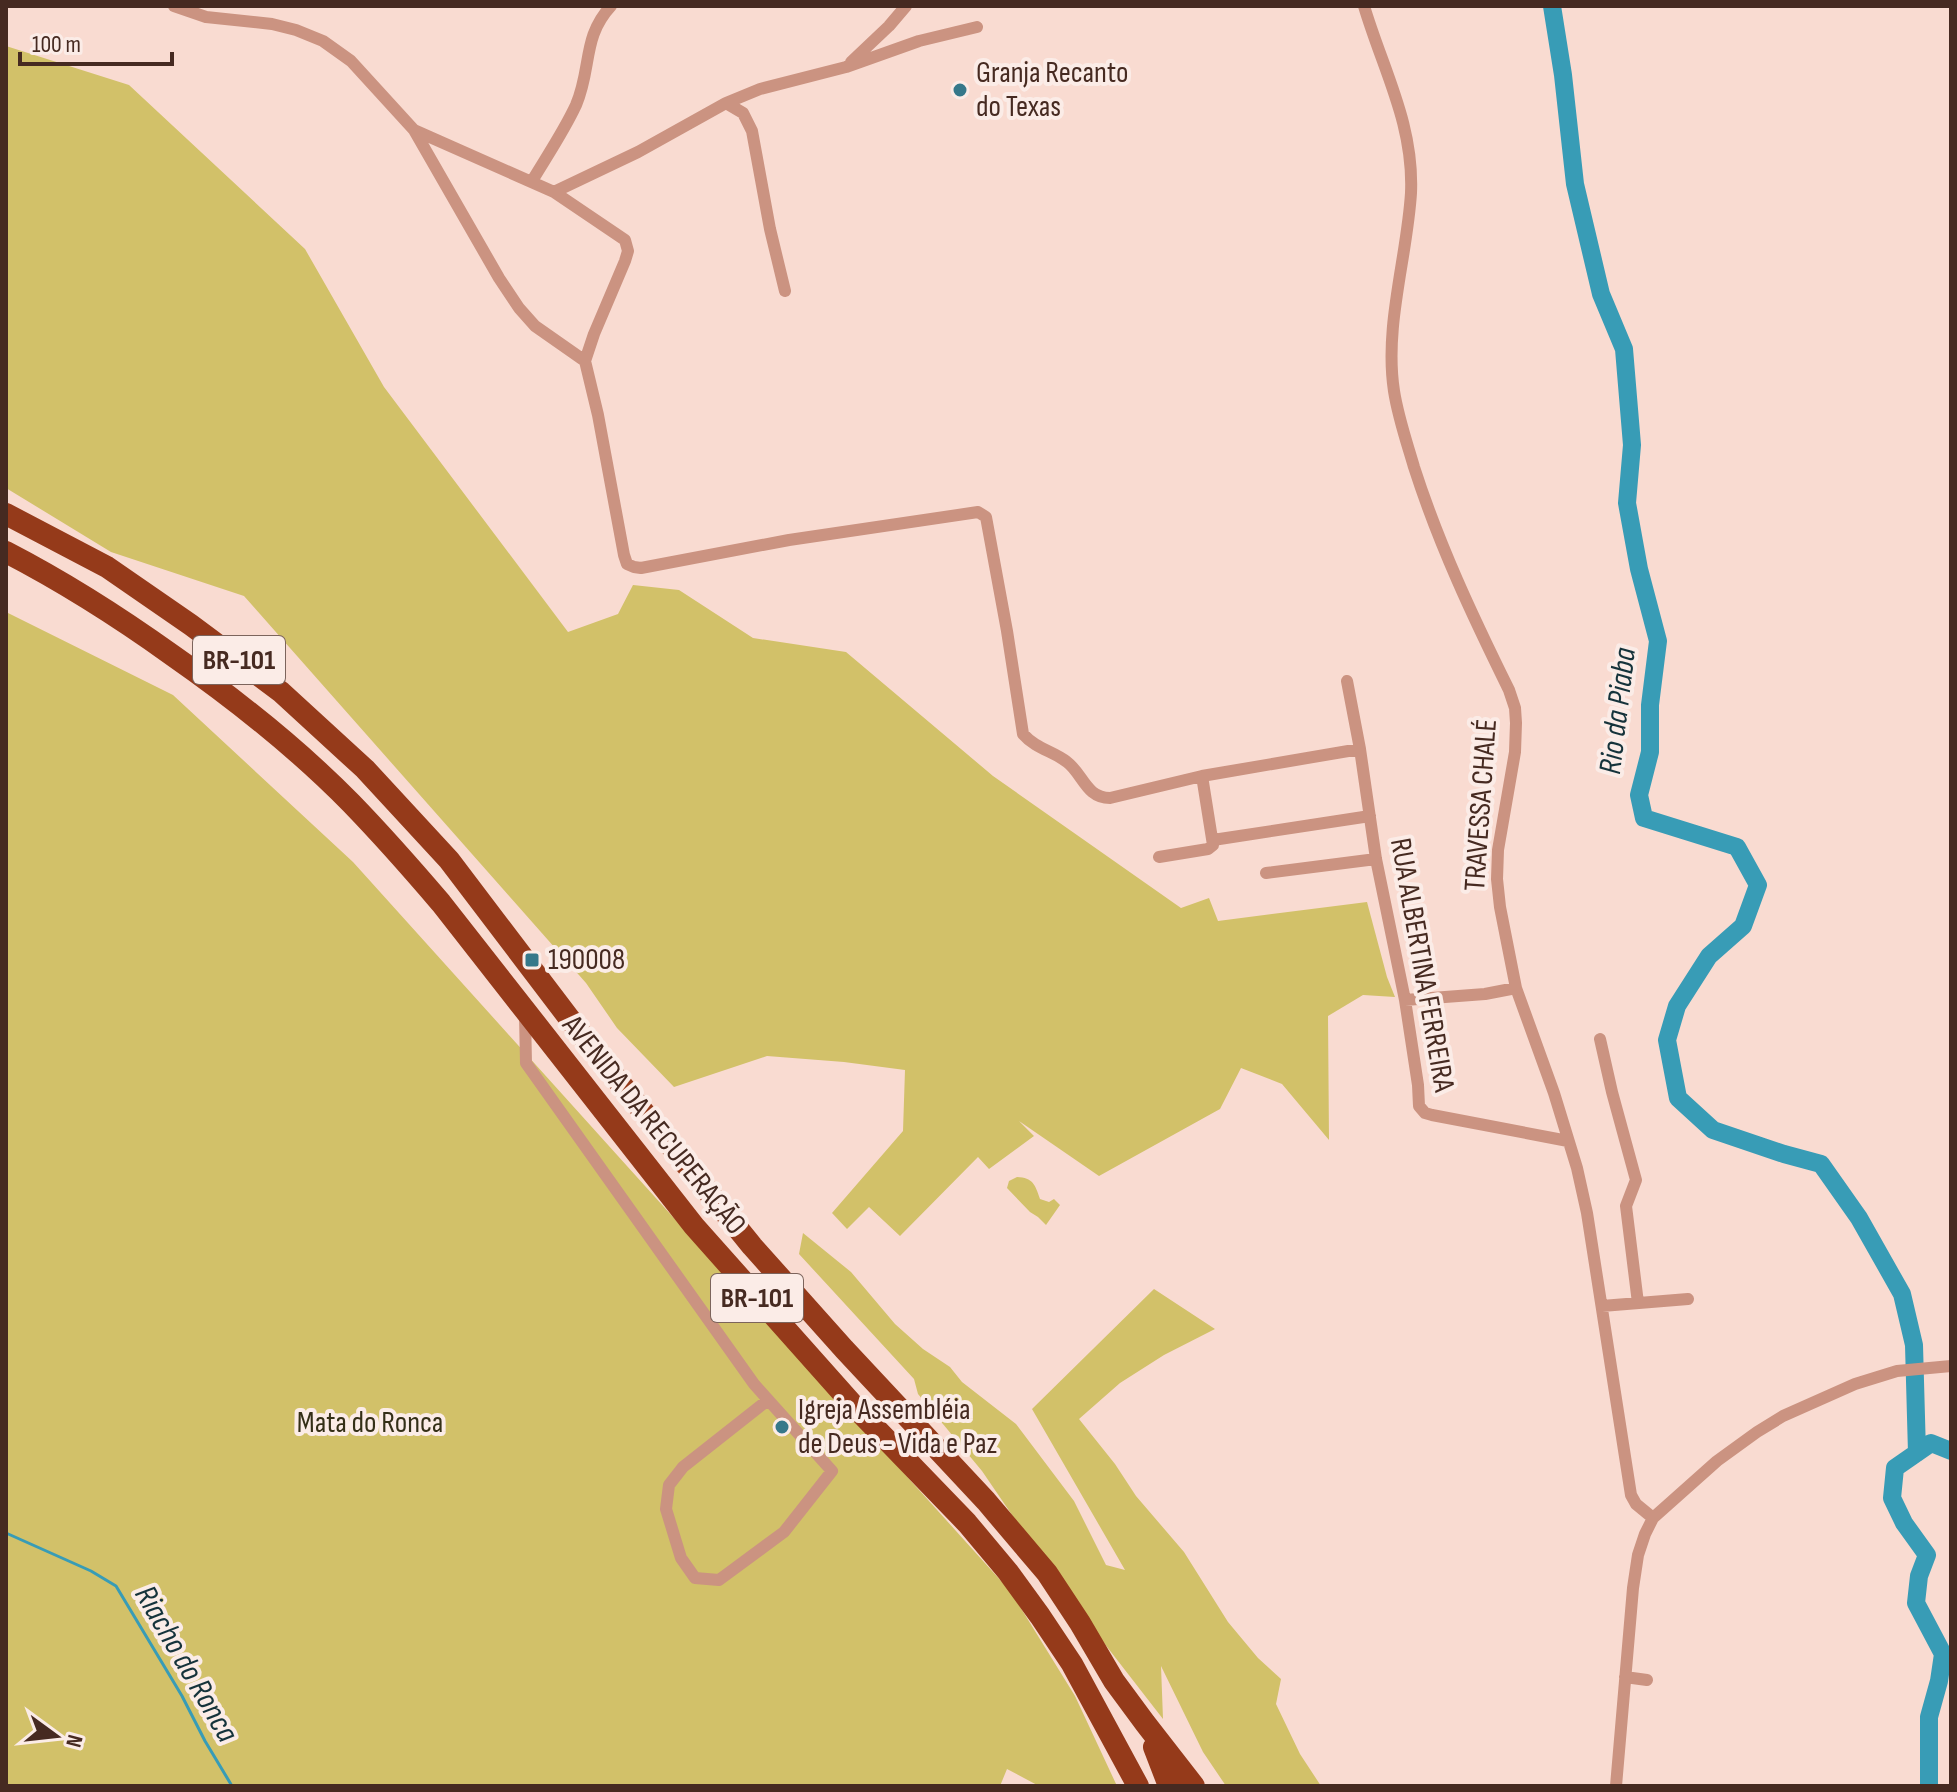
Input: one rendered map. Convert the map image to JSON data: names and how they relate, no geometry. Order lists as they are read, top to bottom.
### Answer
{
  "streets": {
    "highway": ["BR-101", "AVENIDA DA RECUPERAÇÃO"],
    "street": ["TRAVESSA CHALÉ", "RUA ALBERTINA FERREIRA"]
  },
  "crossings": [
    ["TRAVESSA CHALÉ", "RUA ALBERTINA FERREIRA"]
  ],
  "water": ["Rio da Piaba", "Riacho do Ronca"],
  "parks": ["Mata do Ronca"],
  "places": {
    "other": ["Granja Recanto do Texas", "Igreja Assembléia de Deus - Vida e Paz"],
    "transit": ["190008"]
  },
  "scale_bar": "100 m",
  "north": "right"
}
